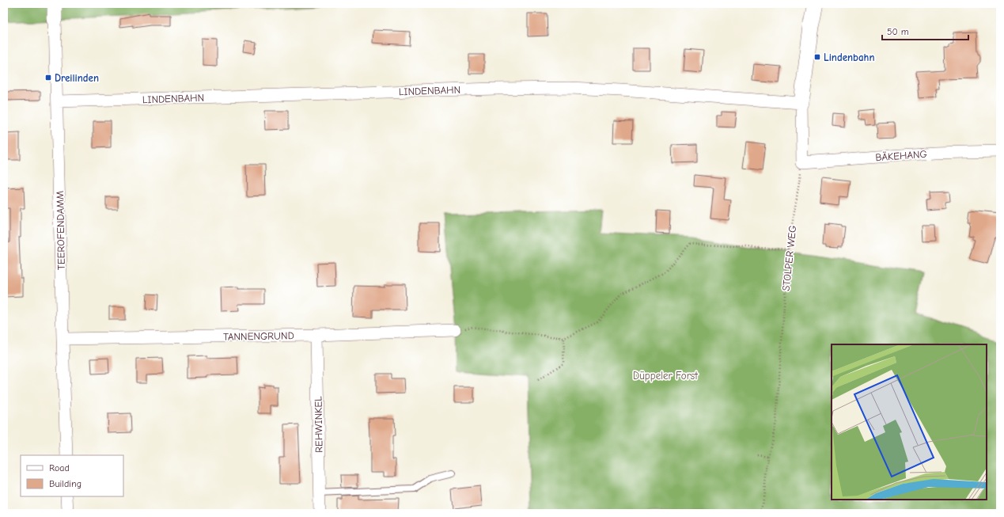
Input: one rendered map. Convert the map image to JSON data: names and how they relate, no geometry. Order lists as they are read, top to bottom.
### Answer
{
  "streets": {
    "street": [
      "LINDENBAHN",
      "BÄKEHANG",
      "TEEROFENDAMM",
      "TANNENGRUND",
      "REHWINKEL"
    ],
    "path": ["STOLPER WEG"]
  },
  "crossings": [
    ["LINDENBAHN", "TEEROFENDAMM"],
    ["BÄKEHANG", "STOLPER WEG"],
    ["TEEROFENDAMM", "TANNENGRUND"],
    ["TANNENGRUND", "REHWINKEL"]
  ],
  "parks": ["Düppeler Forst"],
  "places": {
    "transit": ["Lindenbahn", "Dreilinden"]
  },
  "legend": ["Road", "Building"],
  "scale_bar": "50 m"
}
